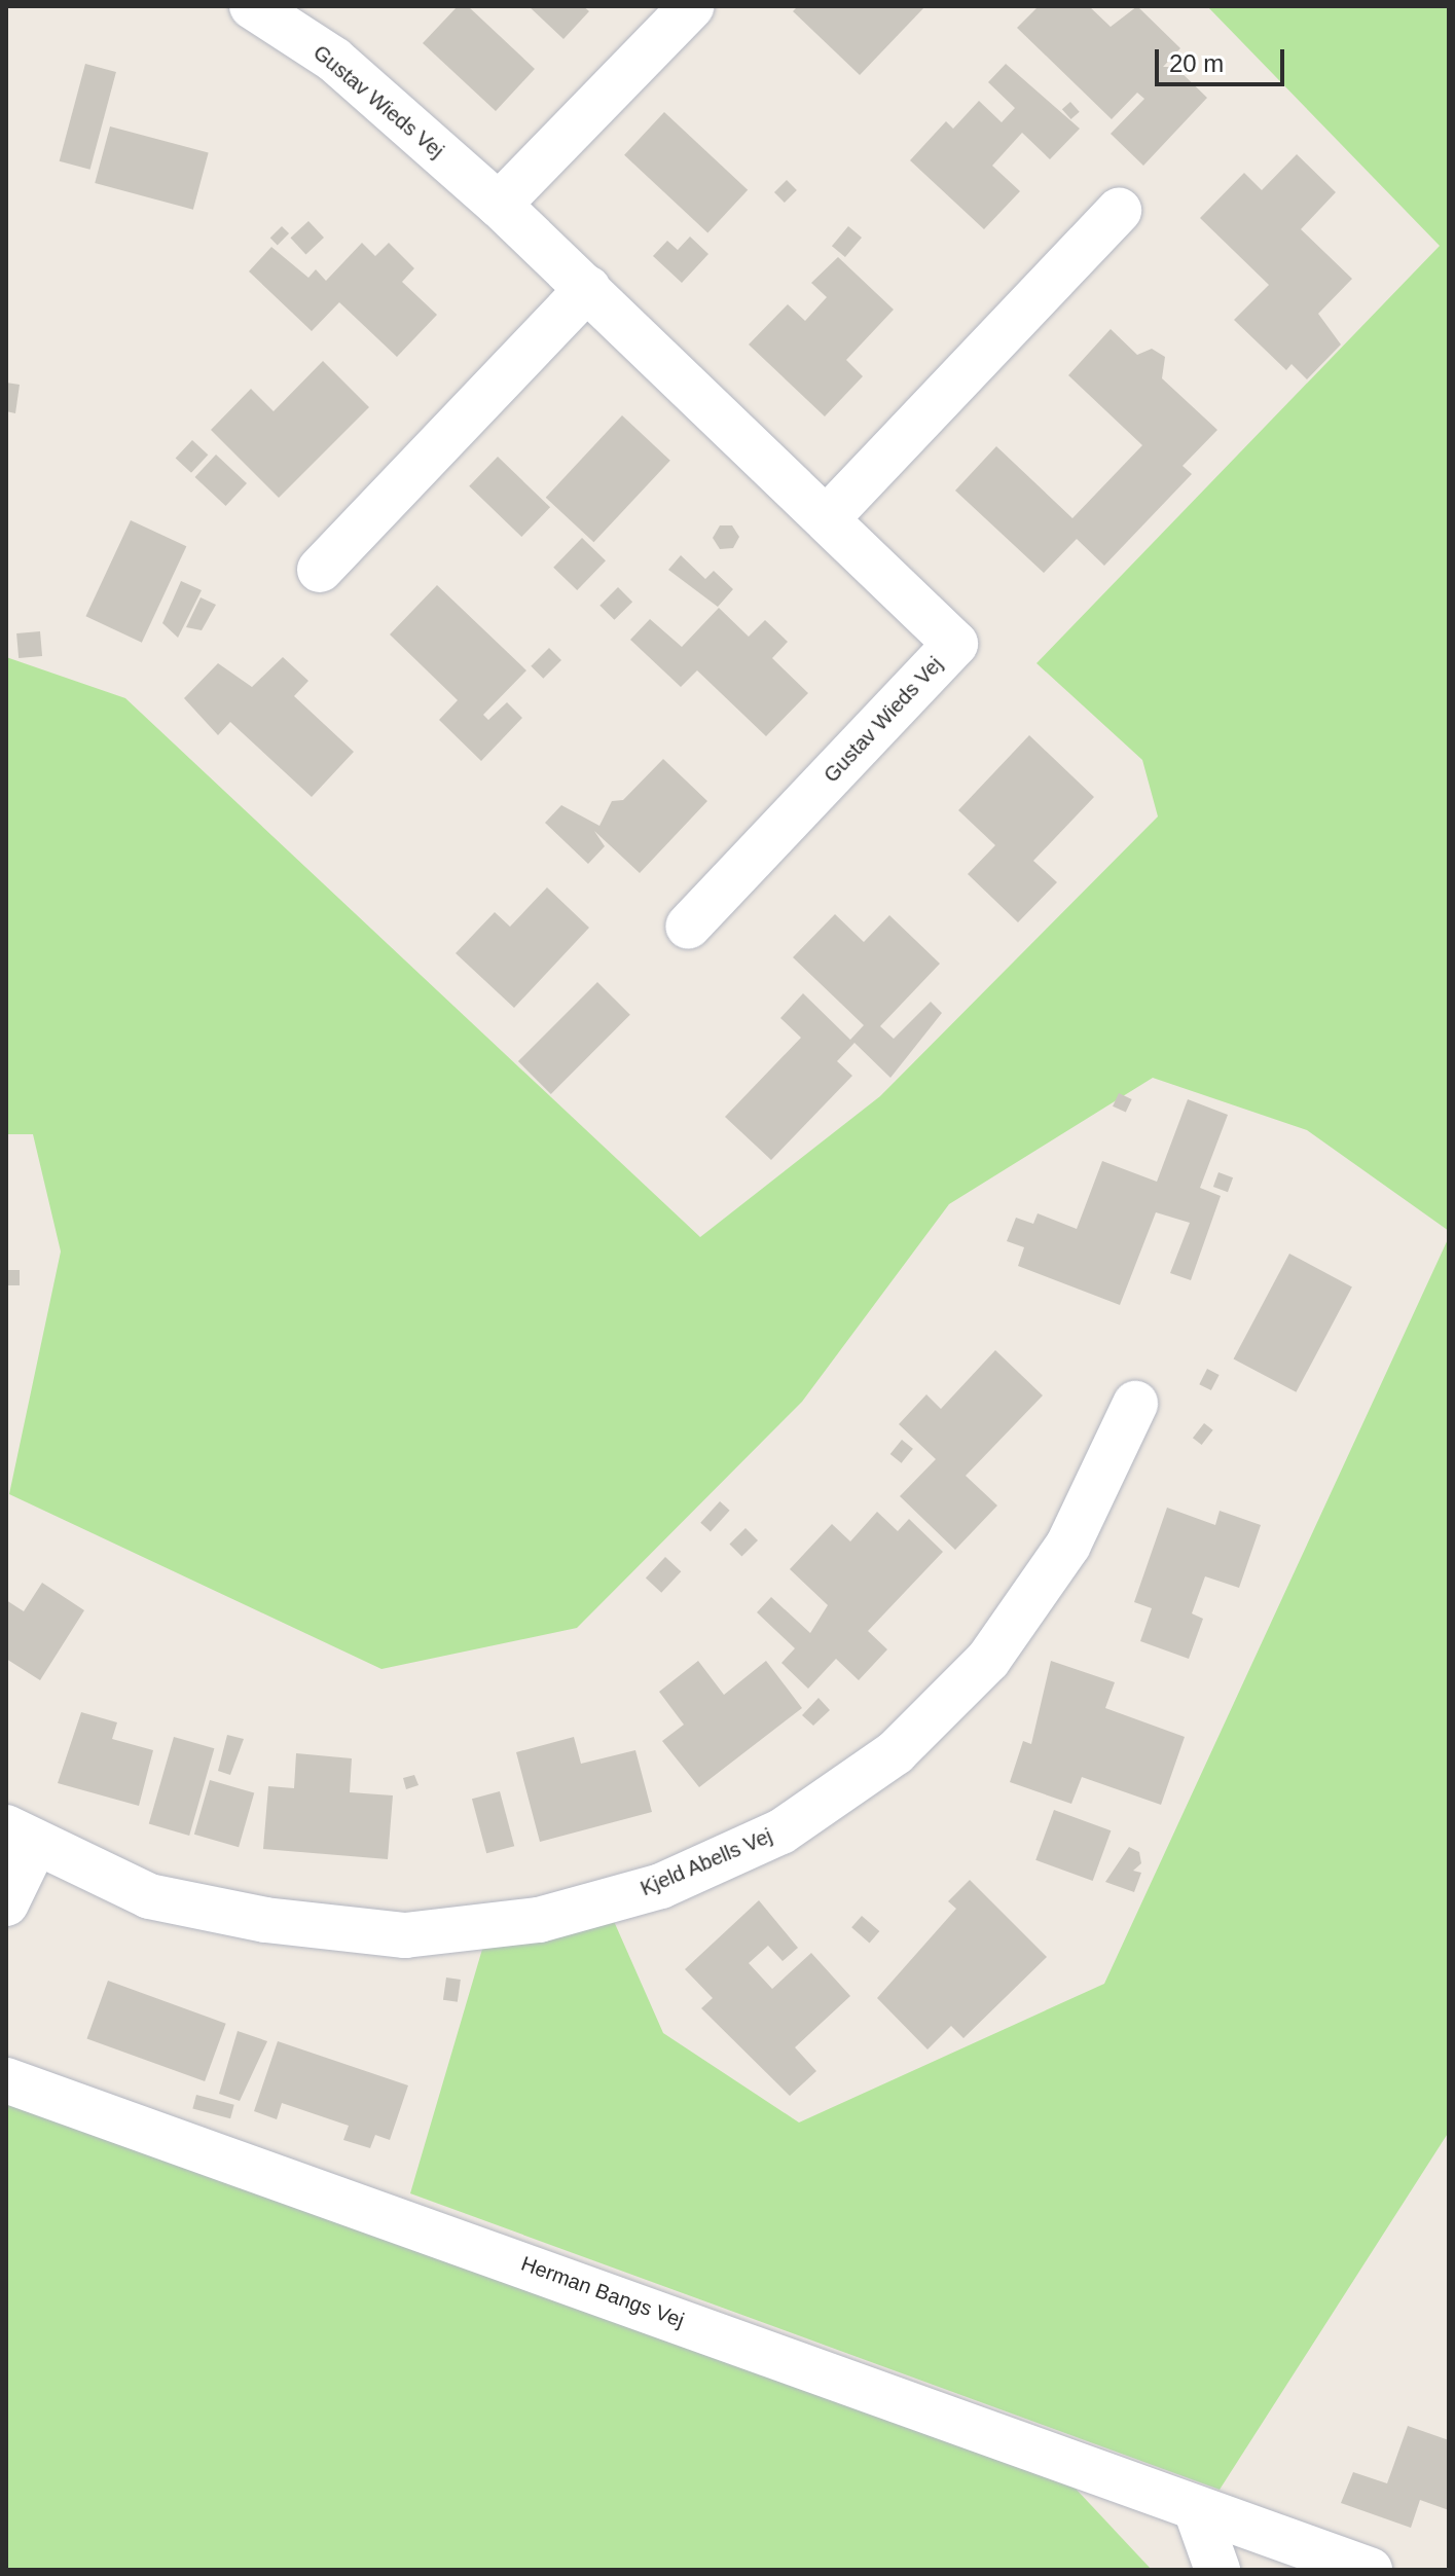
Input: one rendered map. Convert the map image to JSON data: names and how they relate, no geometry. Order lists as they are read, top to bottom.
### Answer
{
  "streets": {
    "street": ["Gustav Wieds Vej", "Kjeld Abells Vej", "Herman Bangs Vej"]
  },
  "scale_bar": "20 m"
}
